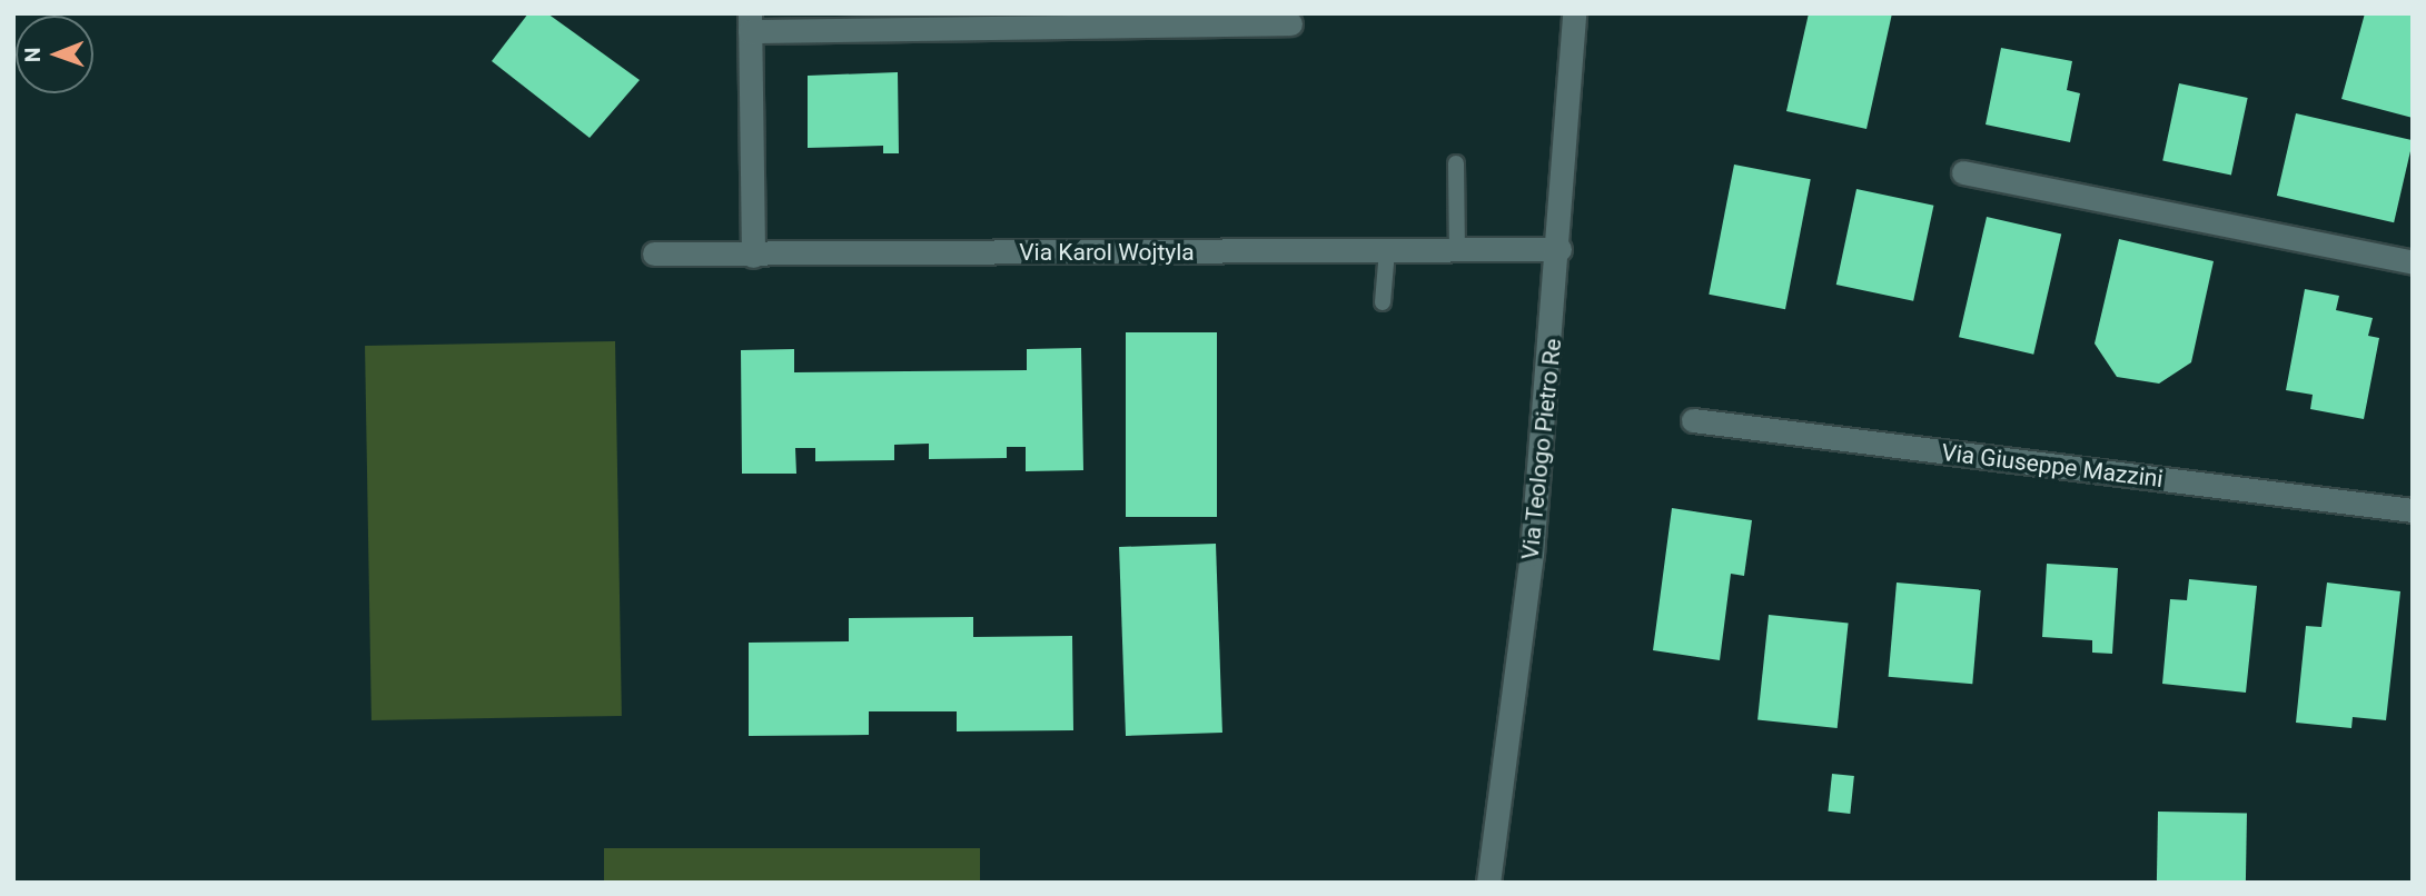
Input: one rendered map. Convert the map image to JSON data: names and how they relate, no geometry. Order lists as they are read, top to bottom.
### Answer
{
  "streets": {
    "street": ["Via Karol Wojtyla", "Via Teologo Pietro Re", "Via Giuseppe Mazzini"]
  },
  "crossings": [
    ["Via Karol Wojtyla", "Via Teologo Pietro Re"]
  ],
  "north": "left"
}
